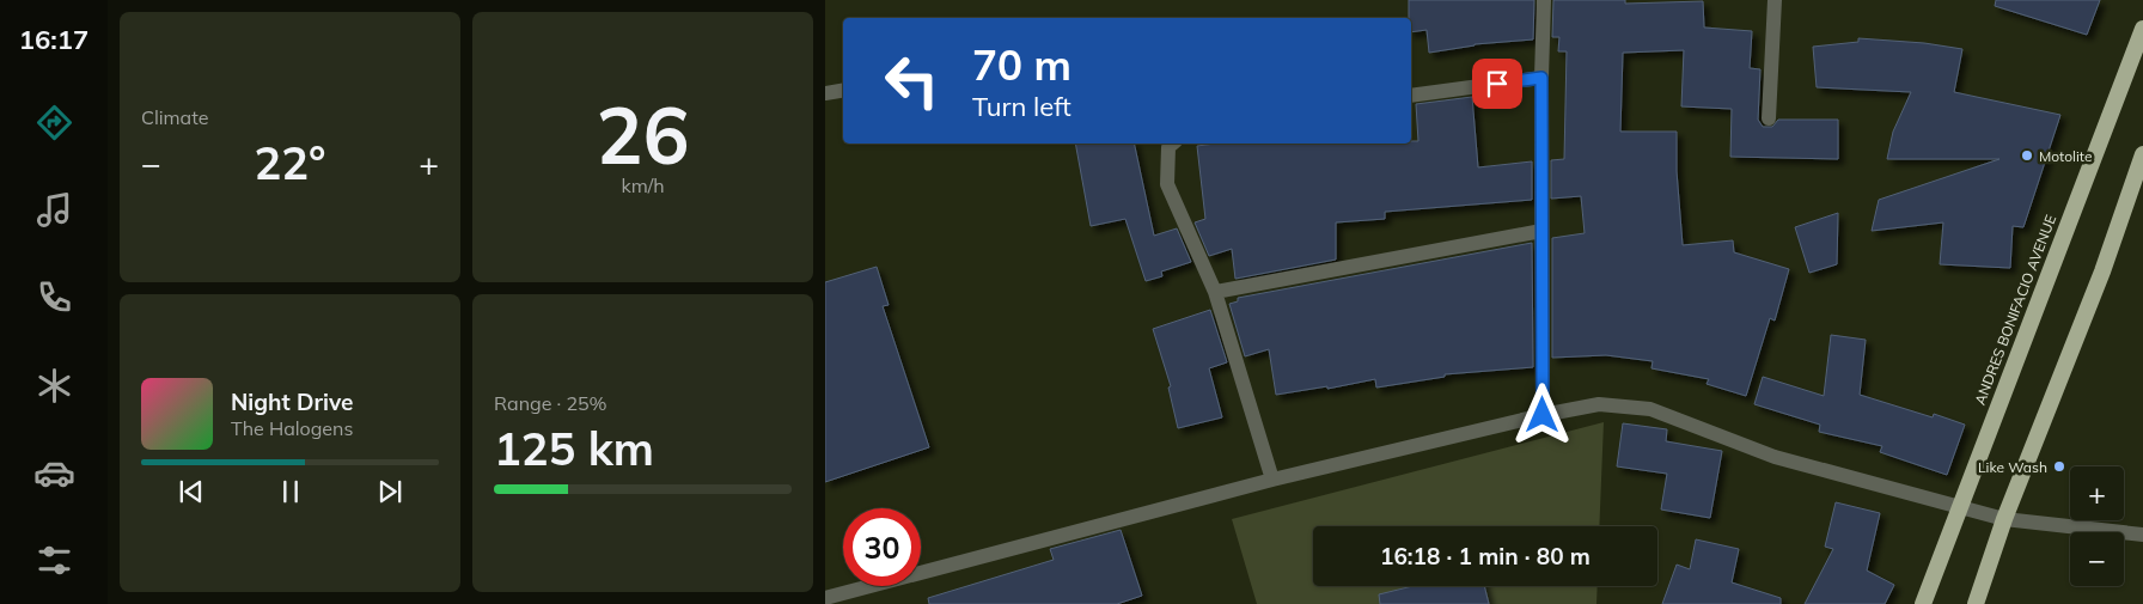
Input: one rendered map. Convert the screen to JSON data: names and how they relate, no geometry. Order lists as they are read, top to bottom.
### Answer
{
  "streets": {
    "highway": ["ANDRES BONIFACIO AVENUE"]
  },
  "places": ["Motolite", "Like Wash"],
  "page": {
    "tabs": "16:17",
    "tile": [
      "Climate",
      ["26", "km/h"],
      ["Range · 25%", "125 km"]
    ],
    "turn": ["70 m", "Turn left"],
    "heat": ["−", "22°", "+"],
    "song": ["Night Drive", "The Halogens"],
    "map_buttons": ["+", "−"],
    "limit": "30",
    "trip": "16:18 · 1 min · 80 m"
  }
}
